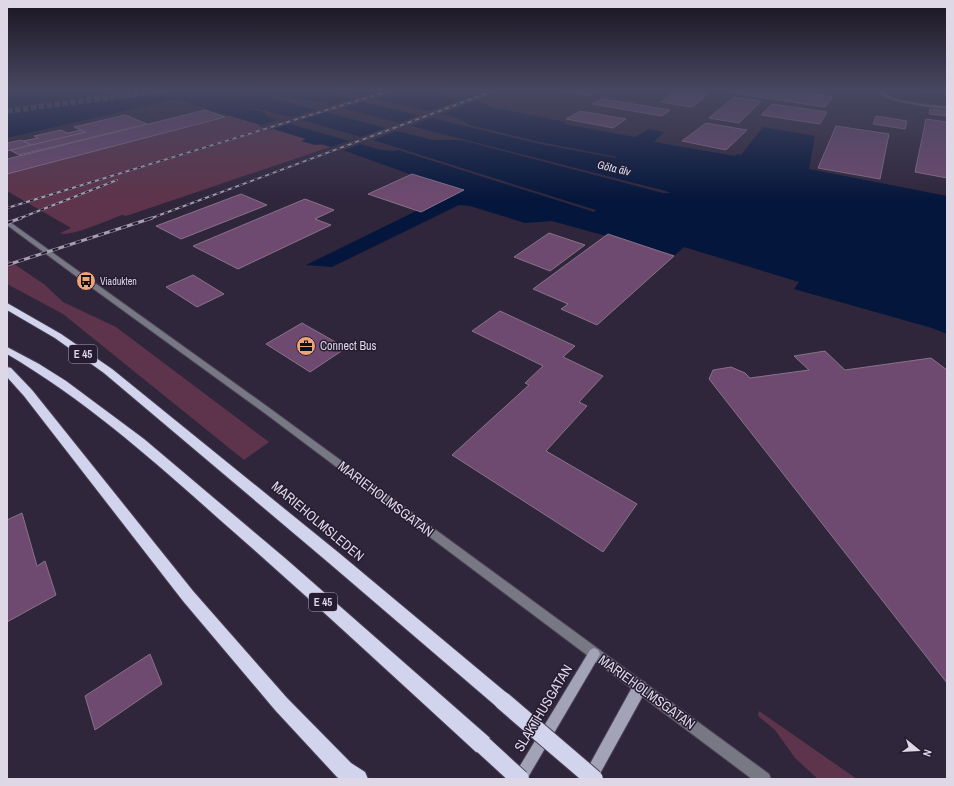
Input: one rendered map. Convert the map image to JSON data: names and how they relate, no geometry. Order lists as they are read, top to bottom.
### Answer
{
  "streets": {
    "highway": ["E 45", "MARIEHOLMSLEDEN"],
    "main road": ["SLAKTHUSGATAN"],
    "street": ["MARIEHOLMSGATAN"]
  },
  "crossings": [
    ["E 45", "SLAKTHUSGATAN"],
    ["MARIEHOLMSGATAN", "SLAKTHUSGATAN"]
  ],
  "water": ["Göta älv"],
  "places": {
    "bus stop": ["Viadukten"],
    "office": ["Connect Bus"]
  },
  "north": "right"
}
